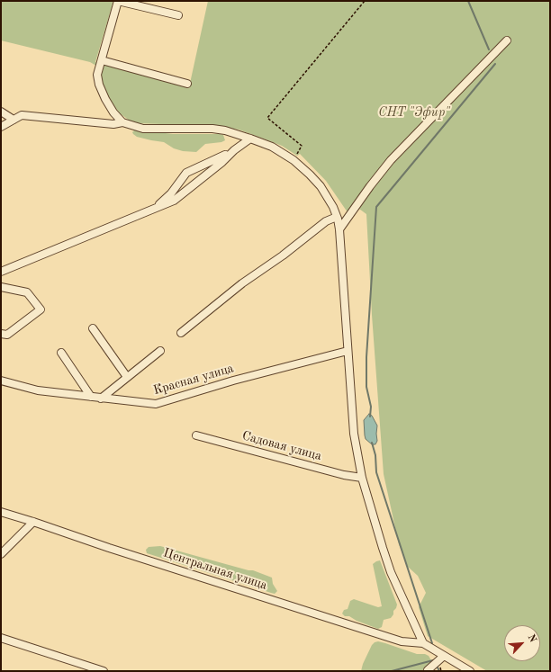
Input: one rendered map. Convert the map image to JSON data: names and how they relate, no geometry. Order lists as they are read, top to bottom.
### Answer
{
  "streets": {
    "street": ["Красная улица", "Садовая улица", "Центральная улица"]
  },
  "parks": ["СНТ \"Эфир\""],
  "north": "top right"
}
